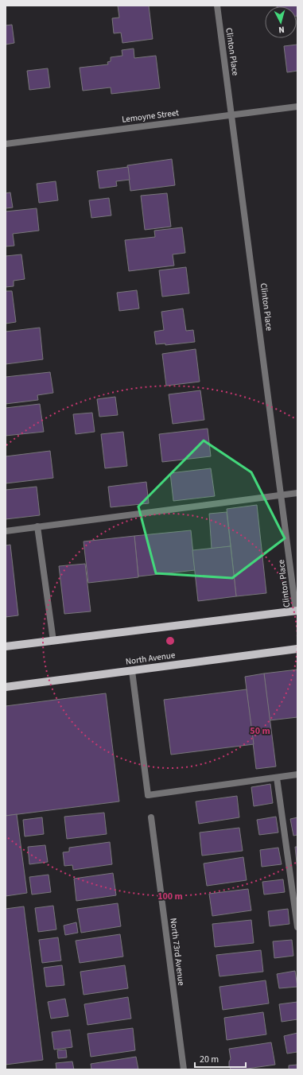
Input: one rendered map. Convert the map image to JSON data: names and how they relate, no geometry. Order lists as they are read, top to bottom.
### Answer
{
  "streets": {
    "main road": ["North Avenue"],
    "street": ["Clinton Place", "Lemoyne Street", "North 73rd Avenue"]
  },
  "crossings": [
    ["Clinton Place", "Lemoyne Street"]
  ],
  "scale_bar": "20 m",
  "north": "bottom",
  "rings": ["50 m", "100 m"]
}
